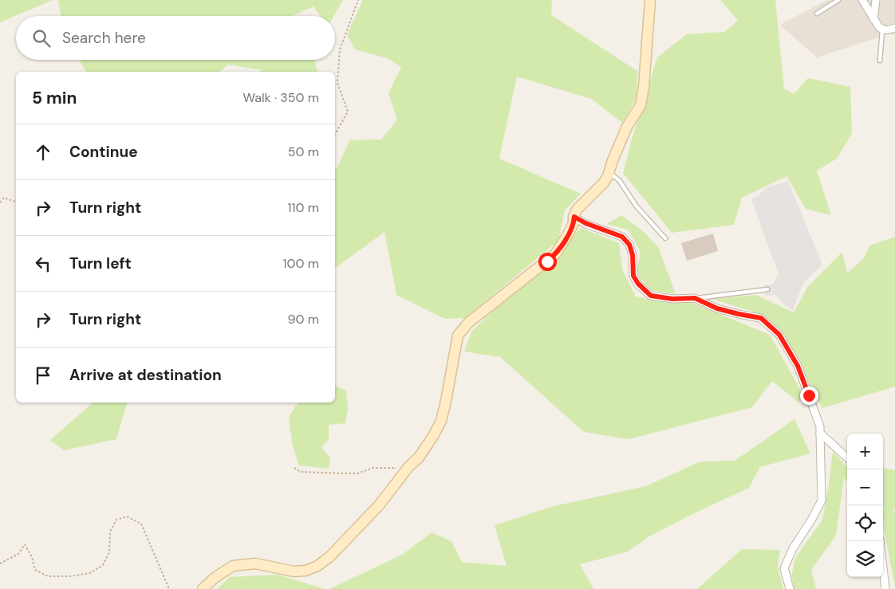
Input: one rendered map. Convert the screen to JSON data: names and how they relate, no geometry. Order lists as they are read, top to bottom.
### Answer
{
  "page": {
    "search": "Search here",
    "heading": ["5 min", "Walk · 350 m"],
    "list": [
      ["Continue", "50 m"],
      ["Turn right", "110 m"],
      ["Turn left", "100 m"],
      ["Turn right", "90 m"],
      "Arrive at destination"
    ],
    "map_buttons": ["+", "−"]
  }
}
